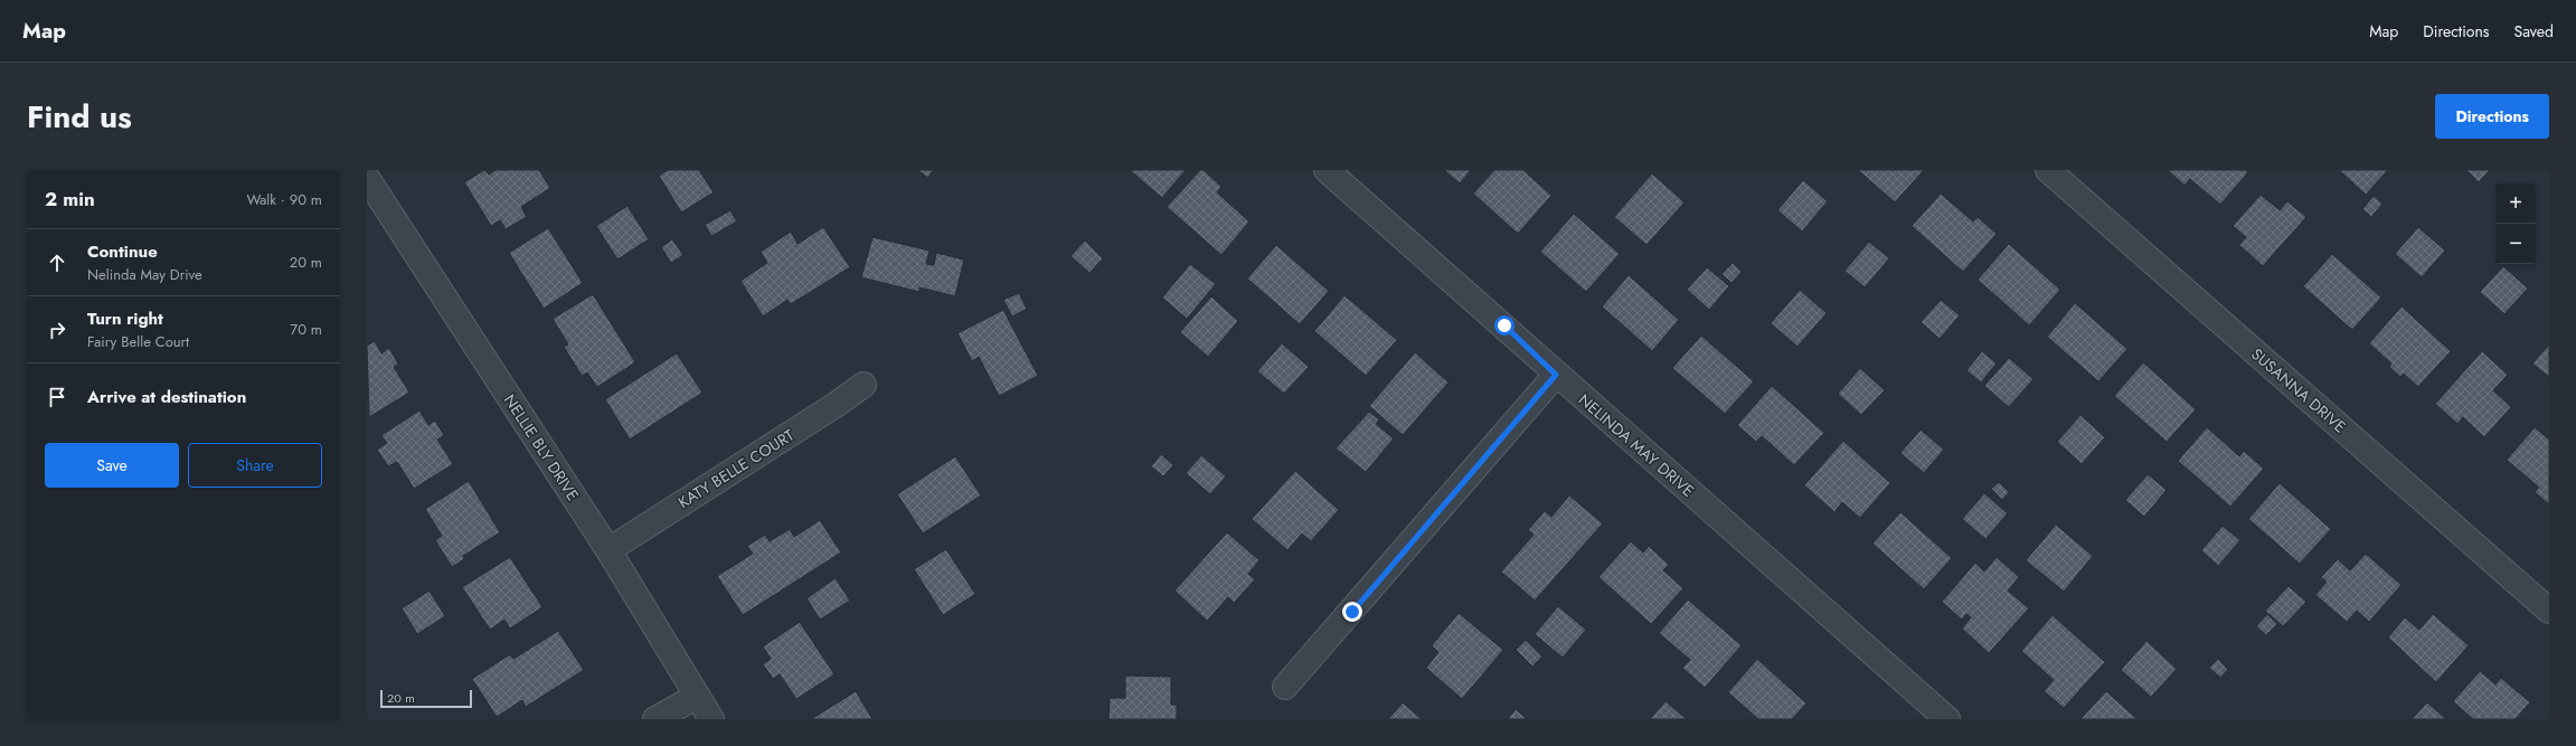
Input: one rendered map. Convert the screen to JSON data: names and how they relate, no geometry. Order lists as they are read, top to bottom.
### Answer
{
  "streets": {
    "street": [
      "SUSANNA DRIVE",
      "NELINDA MAY DRIVE",
      "NELLIE BLY DRIVE",
      "KATY BELLE COURT"
    ]
  },
  "crossings": [
    ["NELLIE BLY DRIVE", "KATY BELLE COURT"]
  ],
  "scale_bar": "20 m",
  "page": {
    "header": "Map",
    "nav": ["Map", "Directions", "Saved"],
    "title": "Find us",
    "buttons": [
      "Directions",
      ["Save", "Share"]
    ],
    "heading": ["2 min", "Walk · 90 m"],
    "map_buttons": ["+", "−"],
    "list": [
      ["Continue", "Nelinda May Drive", "20 m"],
      ["Turn right", "Fairy Belle Court", "70 m"],
      "Arrive at destination"
    ],
    "scale": "20 m"
  }
}
